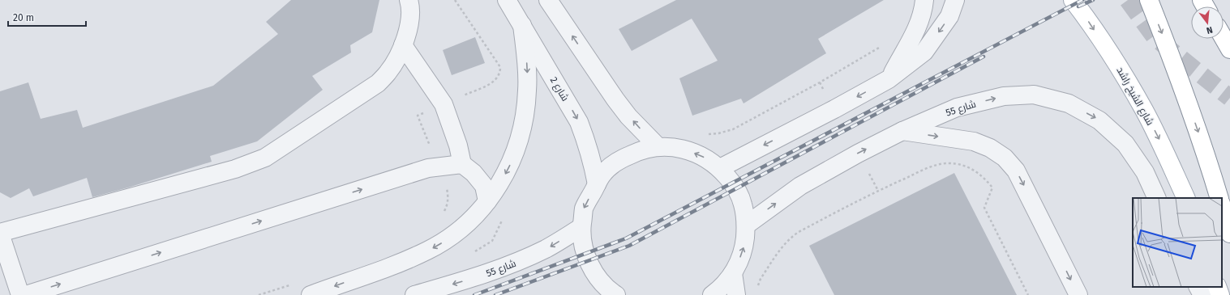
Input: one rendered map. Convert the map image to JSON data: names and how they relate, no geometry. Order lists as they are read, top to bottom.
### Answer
{
  "streets": {
    "main road": ["شارع الشيخ راشد"],
    "street": ["شارع 2", "شارع 55"]
  },
  "scale_bar": "20 m",
  "north": "bottom"
}
